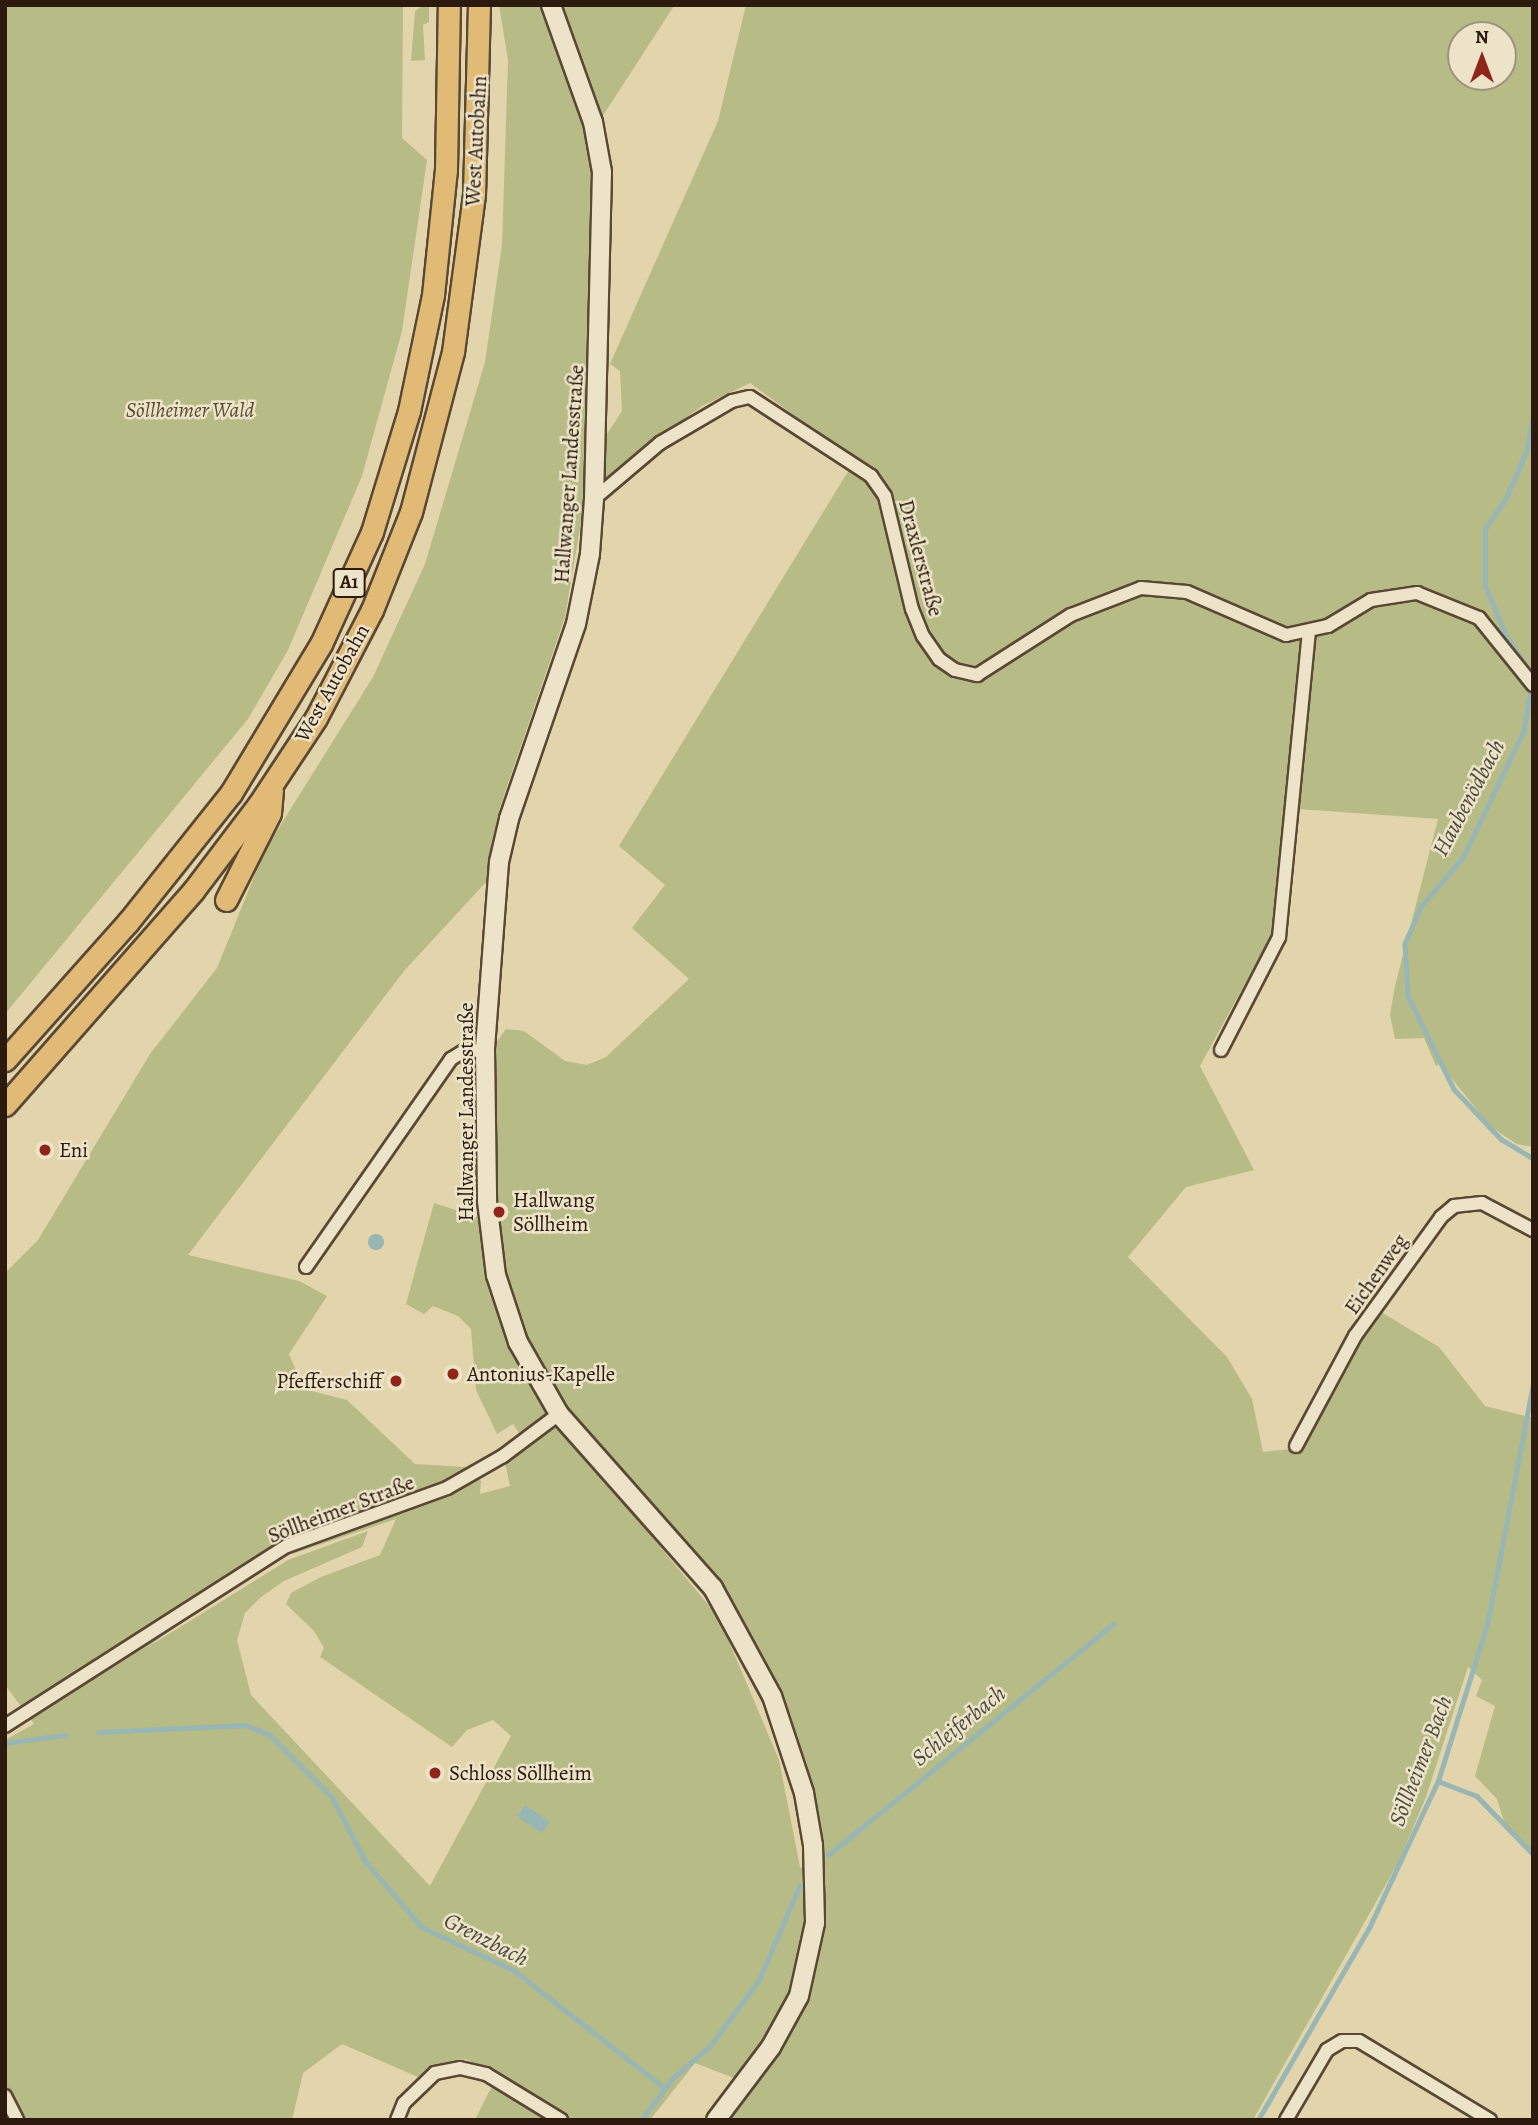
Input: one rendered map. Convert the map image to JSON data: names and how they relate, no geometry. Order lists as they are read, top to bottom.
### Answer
{
  "streets": {
    "highway": ["West Autobahn", "A1"],
    "street": [
      "Hallwanger Landesstraße",
      "Draxlerstraße",
      "Eichenweg",
      "Söllheimer Straße"
    ]
  },
  "crossings": [
    ["Hallwanger Landesstraße", "Draxlerstraße"],
    ["Hallwanger Landesstraße", "Söllheimer Straße"]
  ],
  "water": [
    "Haubenödbach",
    "Schleiferbach",
    "Söllheimer Bach",
    "Grenzbach"
  ],
  "parks": ["Söllheimer Wald"],
  "places": [
    "Eni",
    "Hallwang Söllheim",
    "Antonius-Kapelle",
    "Pfefferschiff",
    "Schloss Söllheim"
  ],
  "north": "top"
}
